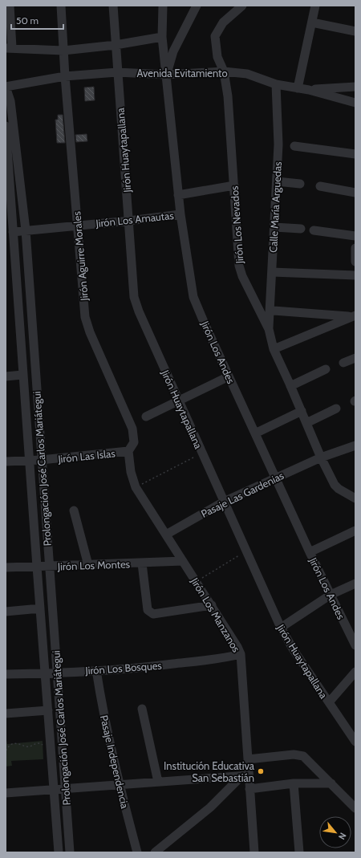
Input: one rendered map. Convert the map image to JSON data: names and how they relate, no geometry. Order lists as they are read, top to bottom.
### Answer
{
  "streets": {
    "street": [
      "Avenida Evitamiento",
      "Jirón Huaytapallana",
      "Calle María Arguedas",
      "Jirón Los Amautas",
      "Jirón Los Nevados",
      "Jirón Aguirre Morales",
      "Jirón Los Andes",
      "Jirón Las Islas",
      "Prolongación José Carlos Mariátegui",
      "Pasaje Las Gardenias",
      "Jirón Los Montes",
      "Jirón Los Manzanos",
      "Jirón Los Bosques",
      "Pasaje Independencia"
    ]
  },
  "crossings": [
    ["Avenida Evitamiento", "Jirón Huaytapallana"],
    ["Avenida Evitamiento", "Calle María Arguedas"],
    ["Avenida Evitamiento", "Jirón Los Nevados"],
    ["Avenida Evitamiento", "Jirón Aguirre Morales"],
    ["Avenida Evitamiento", "Jirón Los Andes"],
    ["Avenida Evitamiento", "Prolongación José Carlos Mariátegui"],
    ["Jirón Huaytapallana", "Jirón Los Amautas"],
    ["Jirón Huaytapallana", "Pasaje Las Gardenias"],
    ["Calle María Arguedas", "Jirón Los Nevados"],
    ["Jirón Los Amautas", "Jirón Aguirre Morales"],
    ["Jirón Los Amautas", "Jirón Los Andes"],
    ["Jirón Los Amautas", "Prolongación José Carlos Mariátegui"],
    ["Jirón Los Nevados", "Pasaje Las Gardenias"],
    ["Jirón Aguirre Morales", "Jirón Las Islas"],
    ["Jirón Aguirre Morales", "Jirón Los Manzanos"],
    ["Jirón Los Andes", "Pasaje Las Gardenias"],
    ["Jirón Las Islas", "Prolongación José Carlos Mariátegui"],
    ["Jirón Las Islas", "Jirón Los Manzanos"],
    ["Prolongación José Carlos Mariátegui", "Jirón Los Montes"],
    ["Prolongación José Carlos Mariátegui", "Jirón Los Bosques"],
    ["Pasaje Las Gardenias", "Jirón Los Manzanos"],
    ["Jirón Los Montes", "Jirón Los Manzanos"],
    ["Jirón Los Manzanos", "Jirón Los Bosques"],
    ["Jirón Los Bosques", "Pasaje Independencia"]
  ],
  "places": ["Institución Educativa San Sebastián"],
  "scale_bar": "50 m",
  "north": "bottom right"
}
